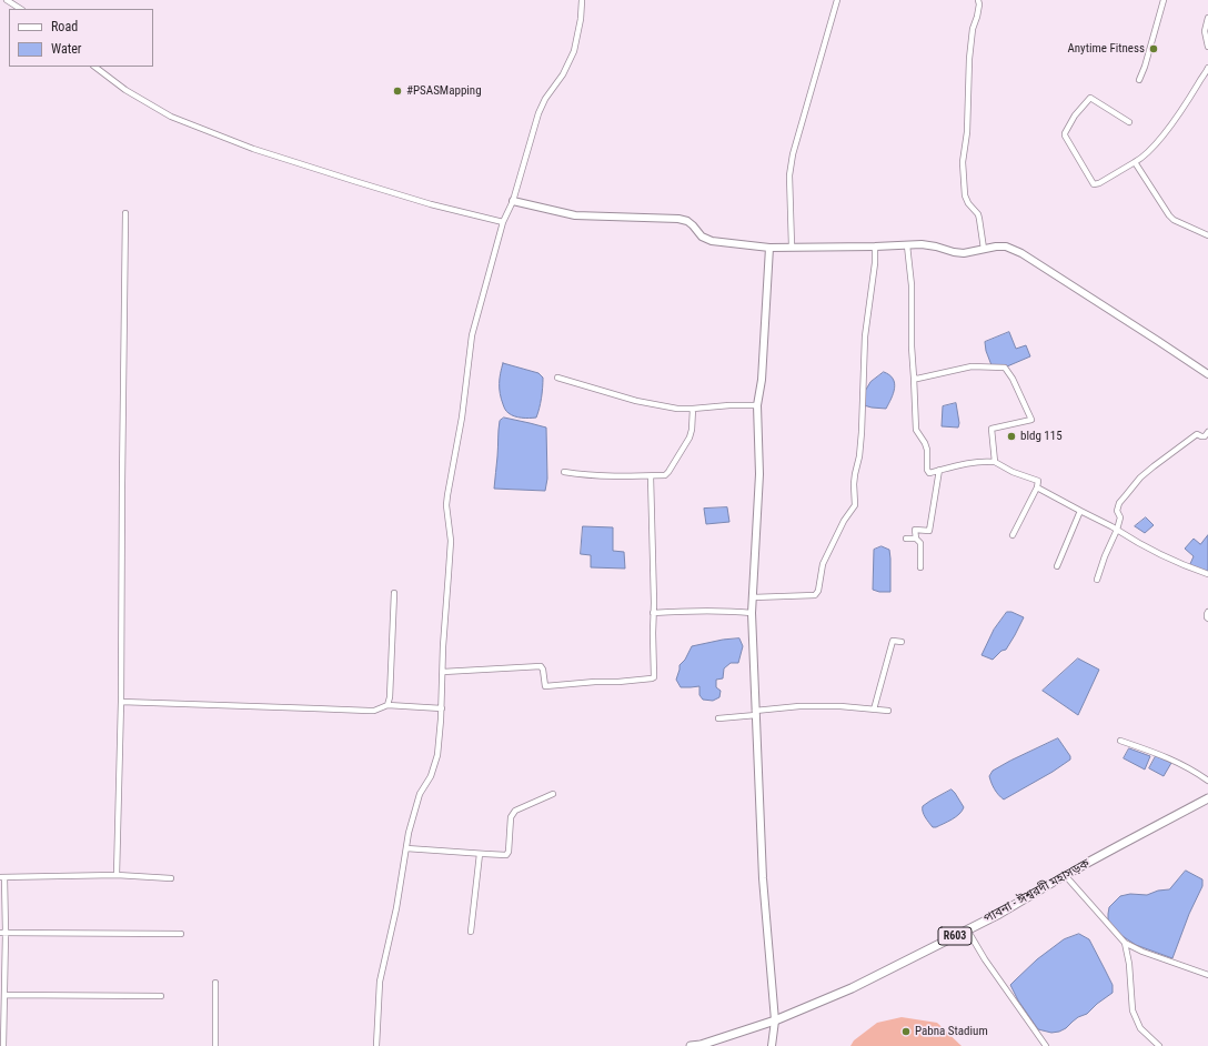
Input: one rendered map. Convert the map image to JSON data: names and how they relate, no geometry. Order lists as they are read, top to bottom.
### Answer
{
  "streets": {
    "main road": ["পাবনা - ঈশ্বরদী মহাসড়ক", "R603"]
  },
  "places": [
    "Anytime Fitness",
    "#PSASMapping",
    "bldg 115",
    "Pabna Stadium"
  ],
  "legend": ["Road", "Water"]
}
